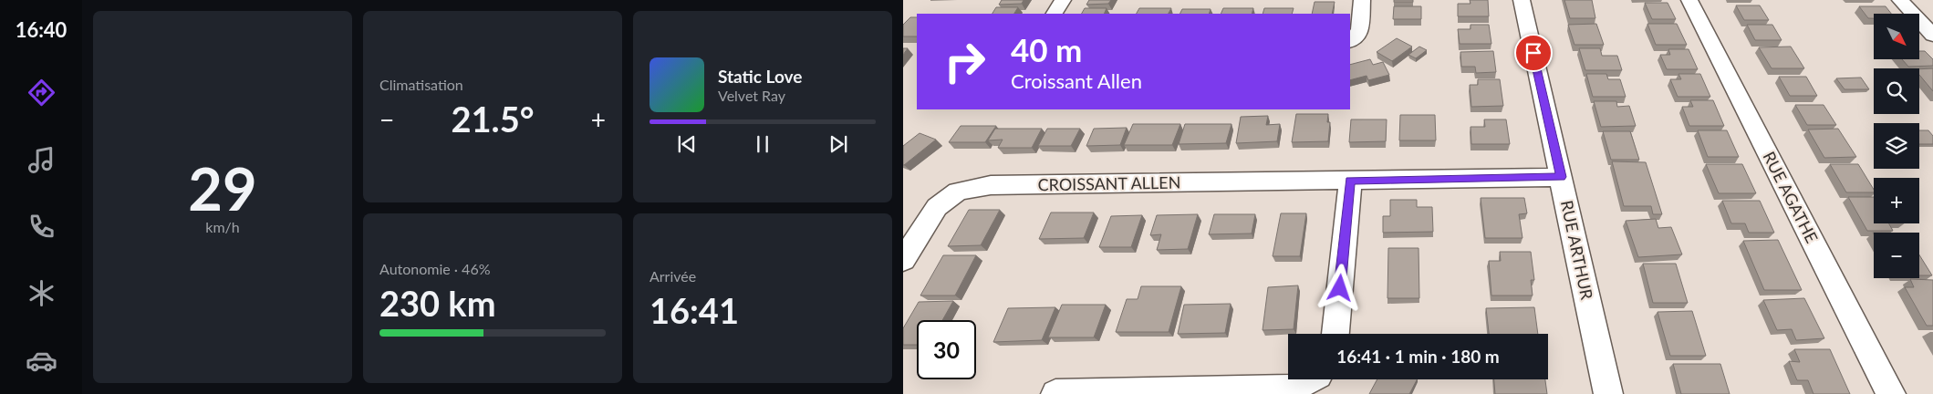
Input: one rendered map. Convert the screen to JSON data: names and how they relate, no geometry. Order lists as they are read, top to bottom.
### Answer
{
  "streets": {
    "street": ["CROISSANT ALLEN", "RUE AGATHE", "RUE ARTHUR"]
  },
  "crossings": [
    ["CROISSANT ALLEN", "RUE ARTHUR"]
  ],
  "north": "bottom right",
  "page": {
    "tabs": "16:40",
    "tile": [
      ["29", "km/h"],
      "Climatisation",
      ["Autonomie · 46%", "230 km"],
      ["Arrivée", "16:41"]
    ],
    "map_buttons": ["+", "−"],
    "turn": ["40 m", "Croissant Allen"],
    "song": ["Static Love", "Velvet Ray"],
    "heat": ["−", "21.5°", "+"],
    "limit": "30",
    "trip": "16:41 · 1 min · 180 m"
  }
}
